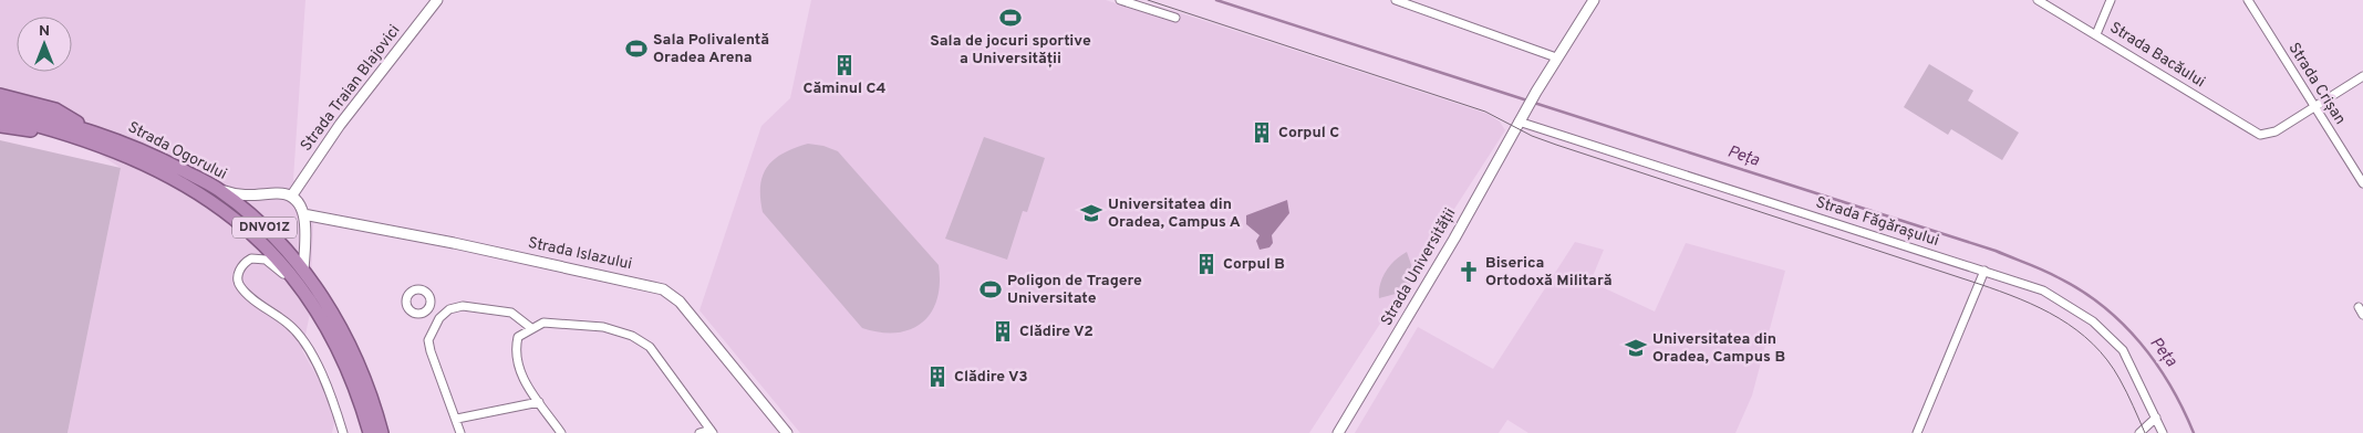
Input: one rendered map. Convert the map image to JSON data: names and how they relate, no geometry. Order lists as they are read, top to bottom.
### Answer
{
  "streets": {
    "highway": ["Strada Ogorului", "DNVO1Z"],
    "street": [
      "Strada Bacăului",
      "Strada Crișan",
      "Strada Traian Blajovici",
      "Strada Făgărașului",
      "Strada Islazului",
      "Strada Universității"
    ]
  },
  "crossings": [
    ["Strada Bacăului", "Strada Crișan"],
    ["Strada Ogorului", "DNVO1Z"],
    ["Strada Făgărașului", "Strada Universității"]
  ],
  "water": ["Peța"],
  "places": {
    "sports": ["Sala de jocuri sportive a Universității", "Sala Polivalentă Oradea Arena", "Poligon de Tragere Universitate"],
    "building": [
      "Căminul C4",
      "Corpul C",
      "Corpul B",
      "Clădire V2",
      "Clădire V3"
    ],
    "school or university": ["Universitatea din Oradea, Campus A", "Universitatea din Oradea, Campus B"],
    "church": ["Biserica Ortodoxă Militară"]
  },
  "north": "top"
}
